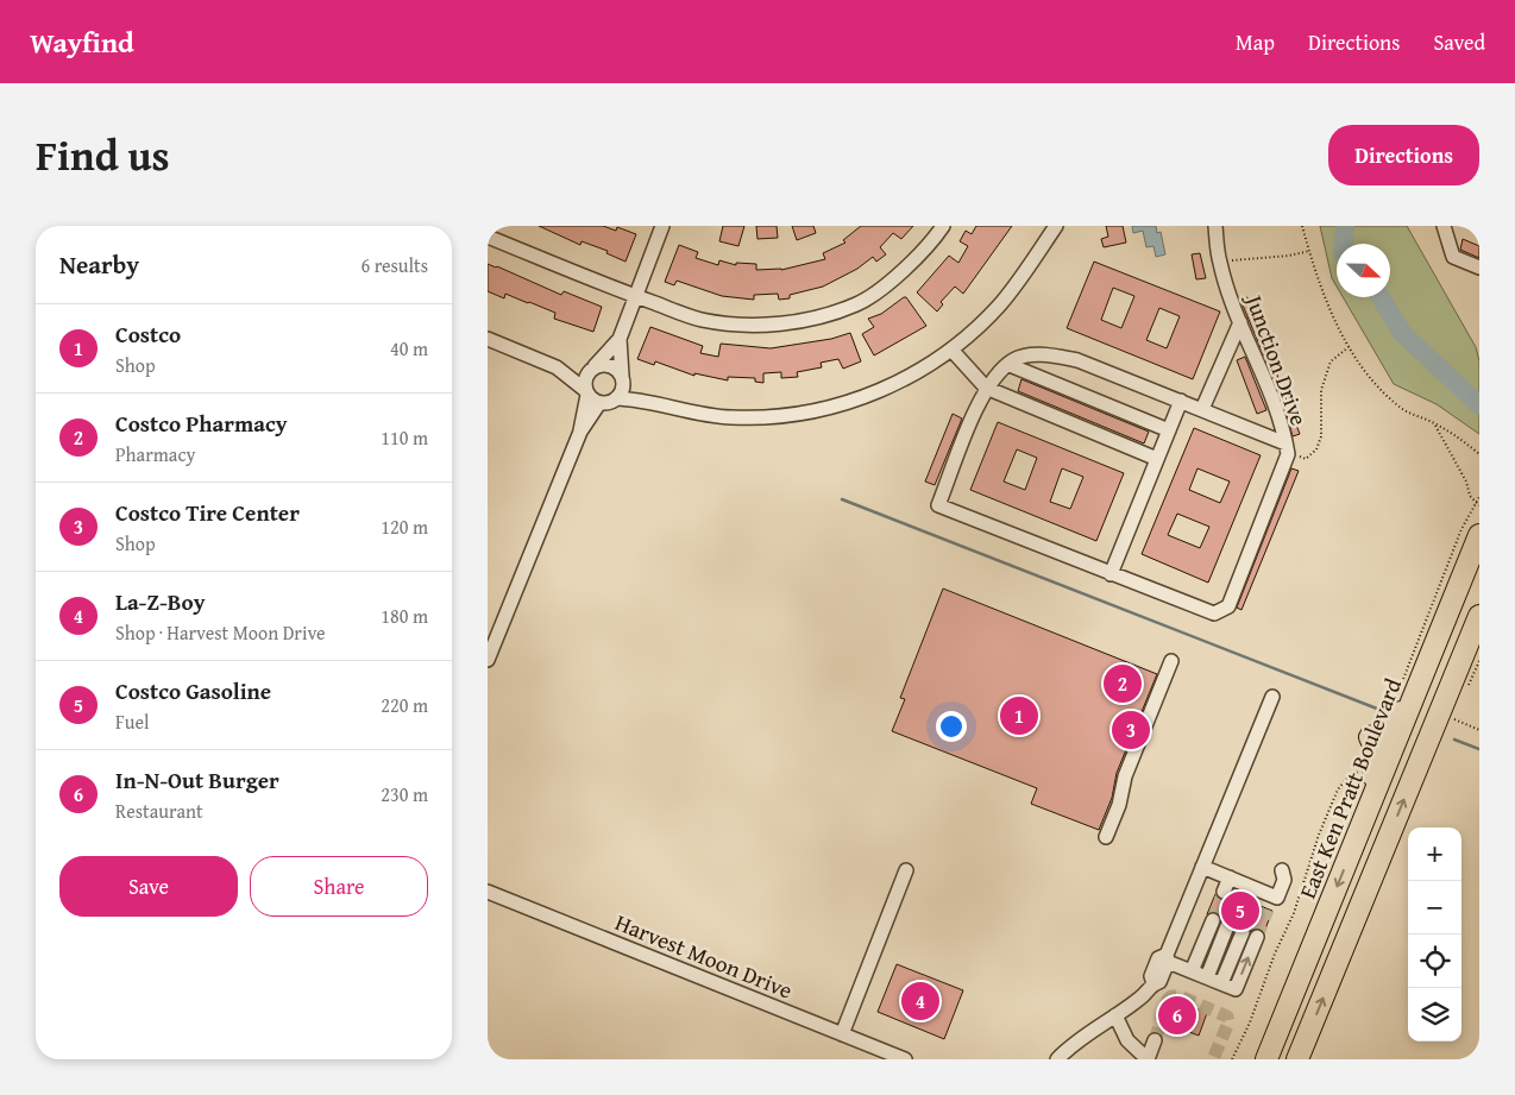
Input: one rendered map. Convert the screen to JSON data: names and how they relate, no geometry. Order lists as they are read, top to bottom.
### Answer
{
  "streets": {
    "highway": ["East Ken Pratt Boulevard"],
    "street": ["Junction Drive", "Harvest Moon Drive"]
  },
  "north": "right",
  "page": {
    "header": "Wayfind",
    "nav": ["Map", "Directions", "Saved"],
    "title": "Find us",
    "buttons": [
      "Directions",
      ["Save", "Share"]
    ],
    "heading": ["Nearby", "6 results"],
    "list": [
      {
        "mark": "1",
        "name": "Costco",
        "note": "Shop",
        "value": "40 m"
      },
      {
        "mark": "2",
        "name": "Costco Pharmacy",
        "note": "Pharmacy",
        "value": "110 m"
      },
      {
        "mark": "3",
        "name": "Costco Tire Center",
        "note": "Shop",
        "value": "120 m"
      },
      {
        "mark": "4",
        "name": "La-Z-Boy",
        "note": "Shop · Harvest Moon Drive",
        "value": "180 m"
      },
      {
        "mark": "5",
        "name": "Costco Gasoline",
        "note": "Fuel",
        "value": "220 m"
      },
      {
        "mark": "6",
        "name": "In-N-Out Burger",
        "note": "Restaurant",
        "value": "230 m"
      }
    ],
    "pins": [
      "2",
      "1",
      "3",
      "5",
      "4",
      "6"
    ],
    "map_buttons": ["+", "−"]
  }
}
